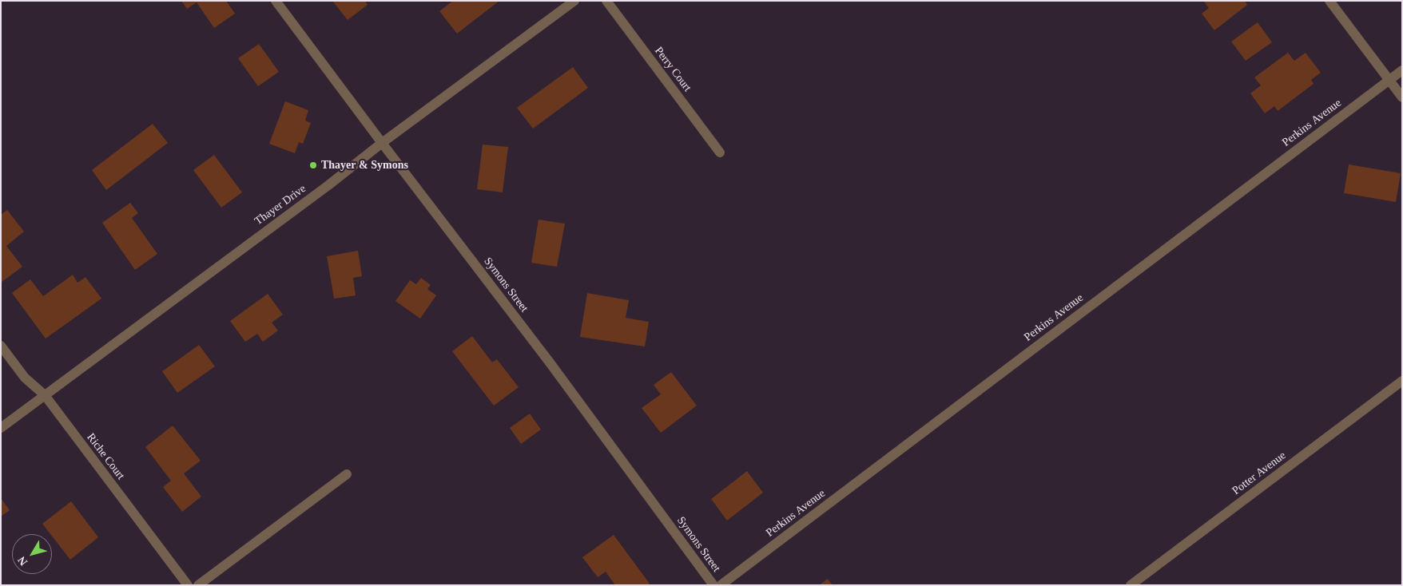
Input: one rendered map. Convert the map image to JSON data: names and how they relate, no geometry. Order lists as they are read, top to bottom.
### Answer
{
  "streets": {
    "street": [
      "Perry Court",
      "Perkins Avenue",
      "Thayer Drive",
      "Symons Street",
      "Riche Court",
      "Potter Avenue"
    ]
  },
  "crossings": [
    ["Thayer Drive", "Symons Street"],
    ["Thayer Drive", "Riche Court"]
  ],
  "places": ["Thayer & Symons"],
  "north": "bottom left"
}
